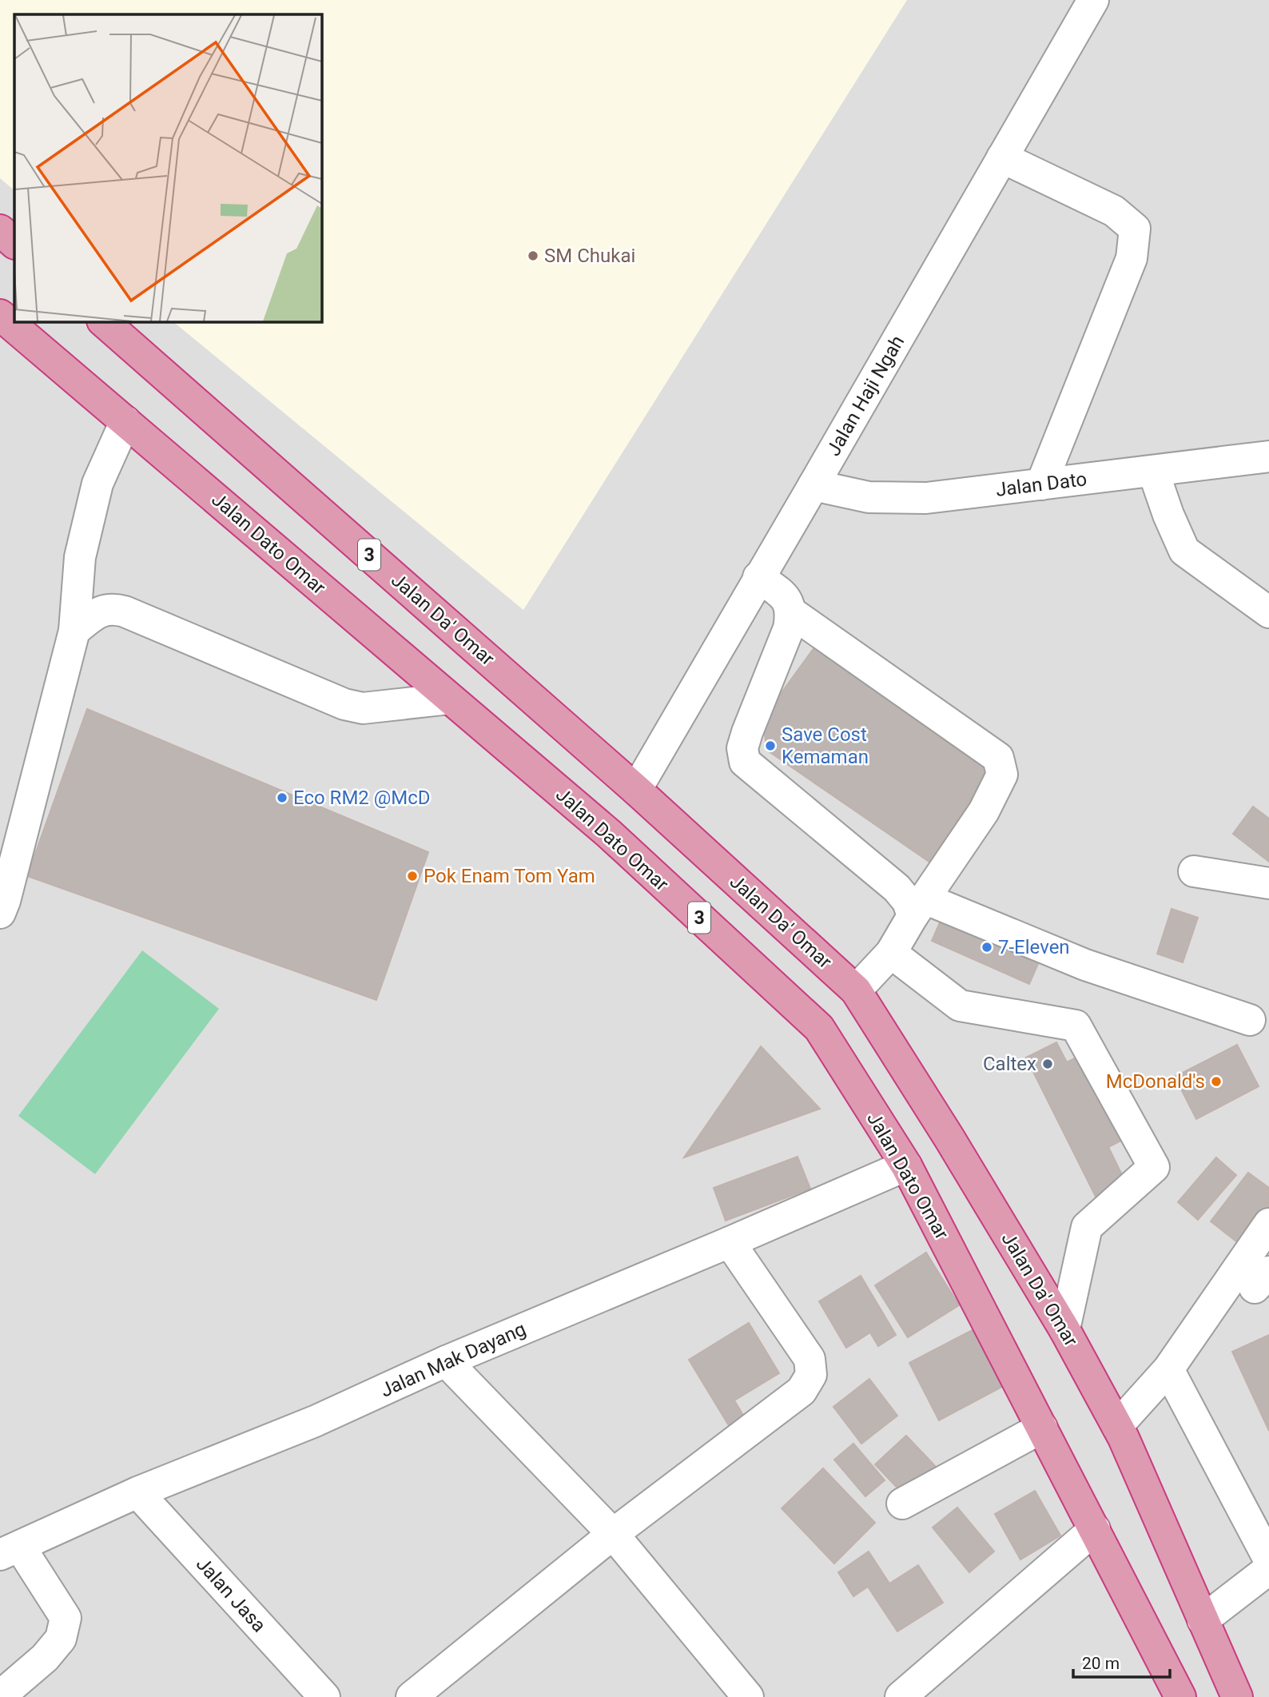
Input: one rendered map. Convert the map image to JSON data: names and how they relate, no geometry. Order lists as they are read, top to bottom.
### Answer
{
  "streets": {
    "highway": ["Jalan Dato Omar", "3", "Jalan Da' Omar"],
    "street": [
      "Jalan Haji Ngah",
      "Jalan Dato",
      "Jalan Mak Dayang",
      "Jalan Jasa"
    ]
  },
  "crossings": [
    ["Jalan Haji Ngah", "Jalan Dato"],
    ["Jalan Haji Ngah", "Jalan Da' Omar"],
    ["Jalan Dato Omar", "Jalan Mak Dayang"],
    ["Jalan Mak Dayang", "Jalan Jasa"]
  ],
  "places": [
    "SM Chukai",
    "Save Cost Kemaman",
    "Eco RM2 @McD",
    "Pok Enam Tom Yam",
    "7-Eleven",
    "Caltex",
    "McDonald's"
  ],
  "scale_bar": "20 m"
}
